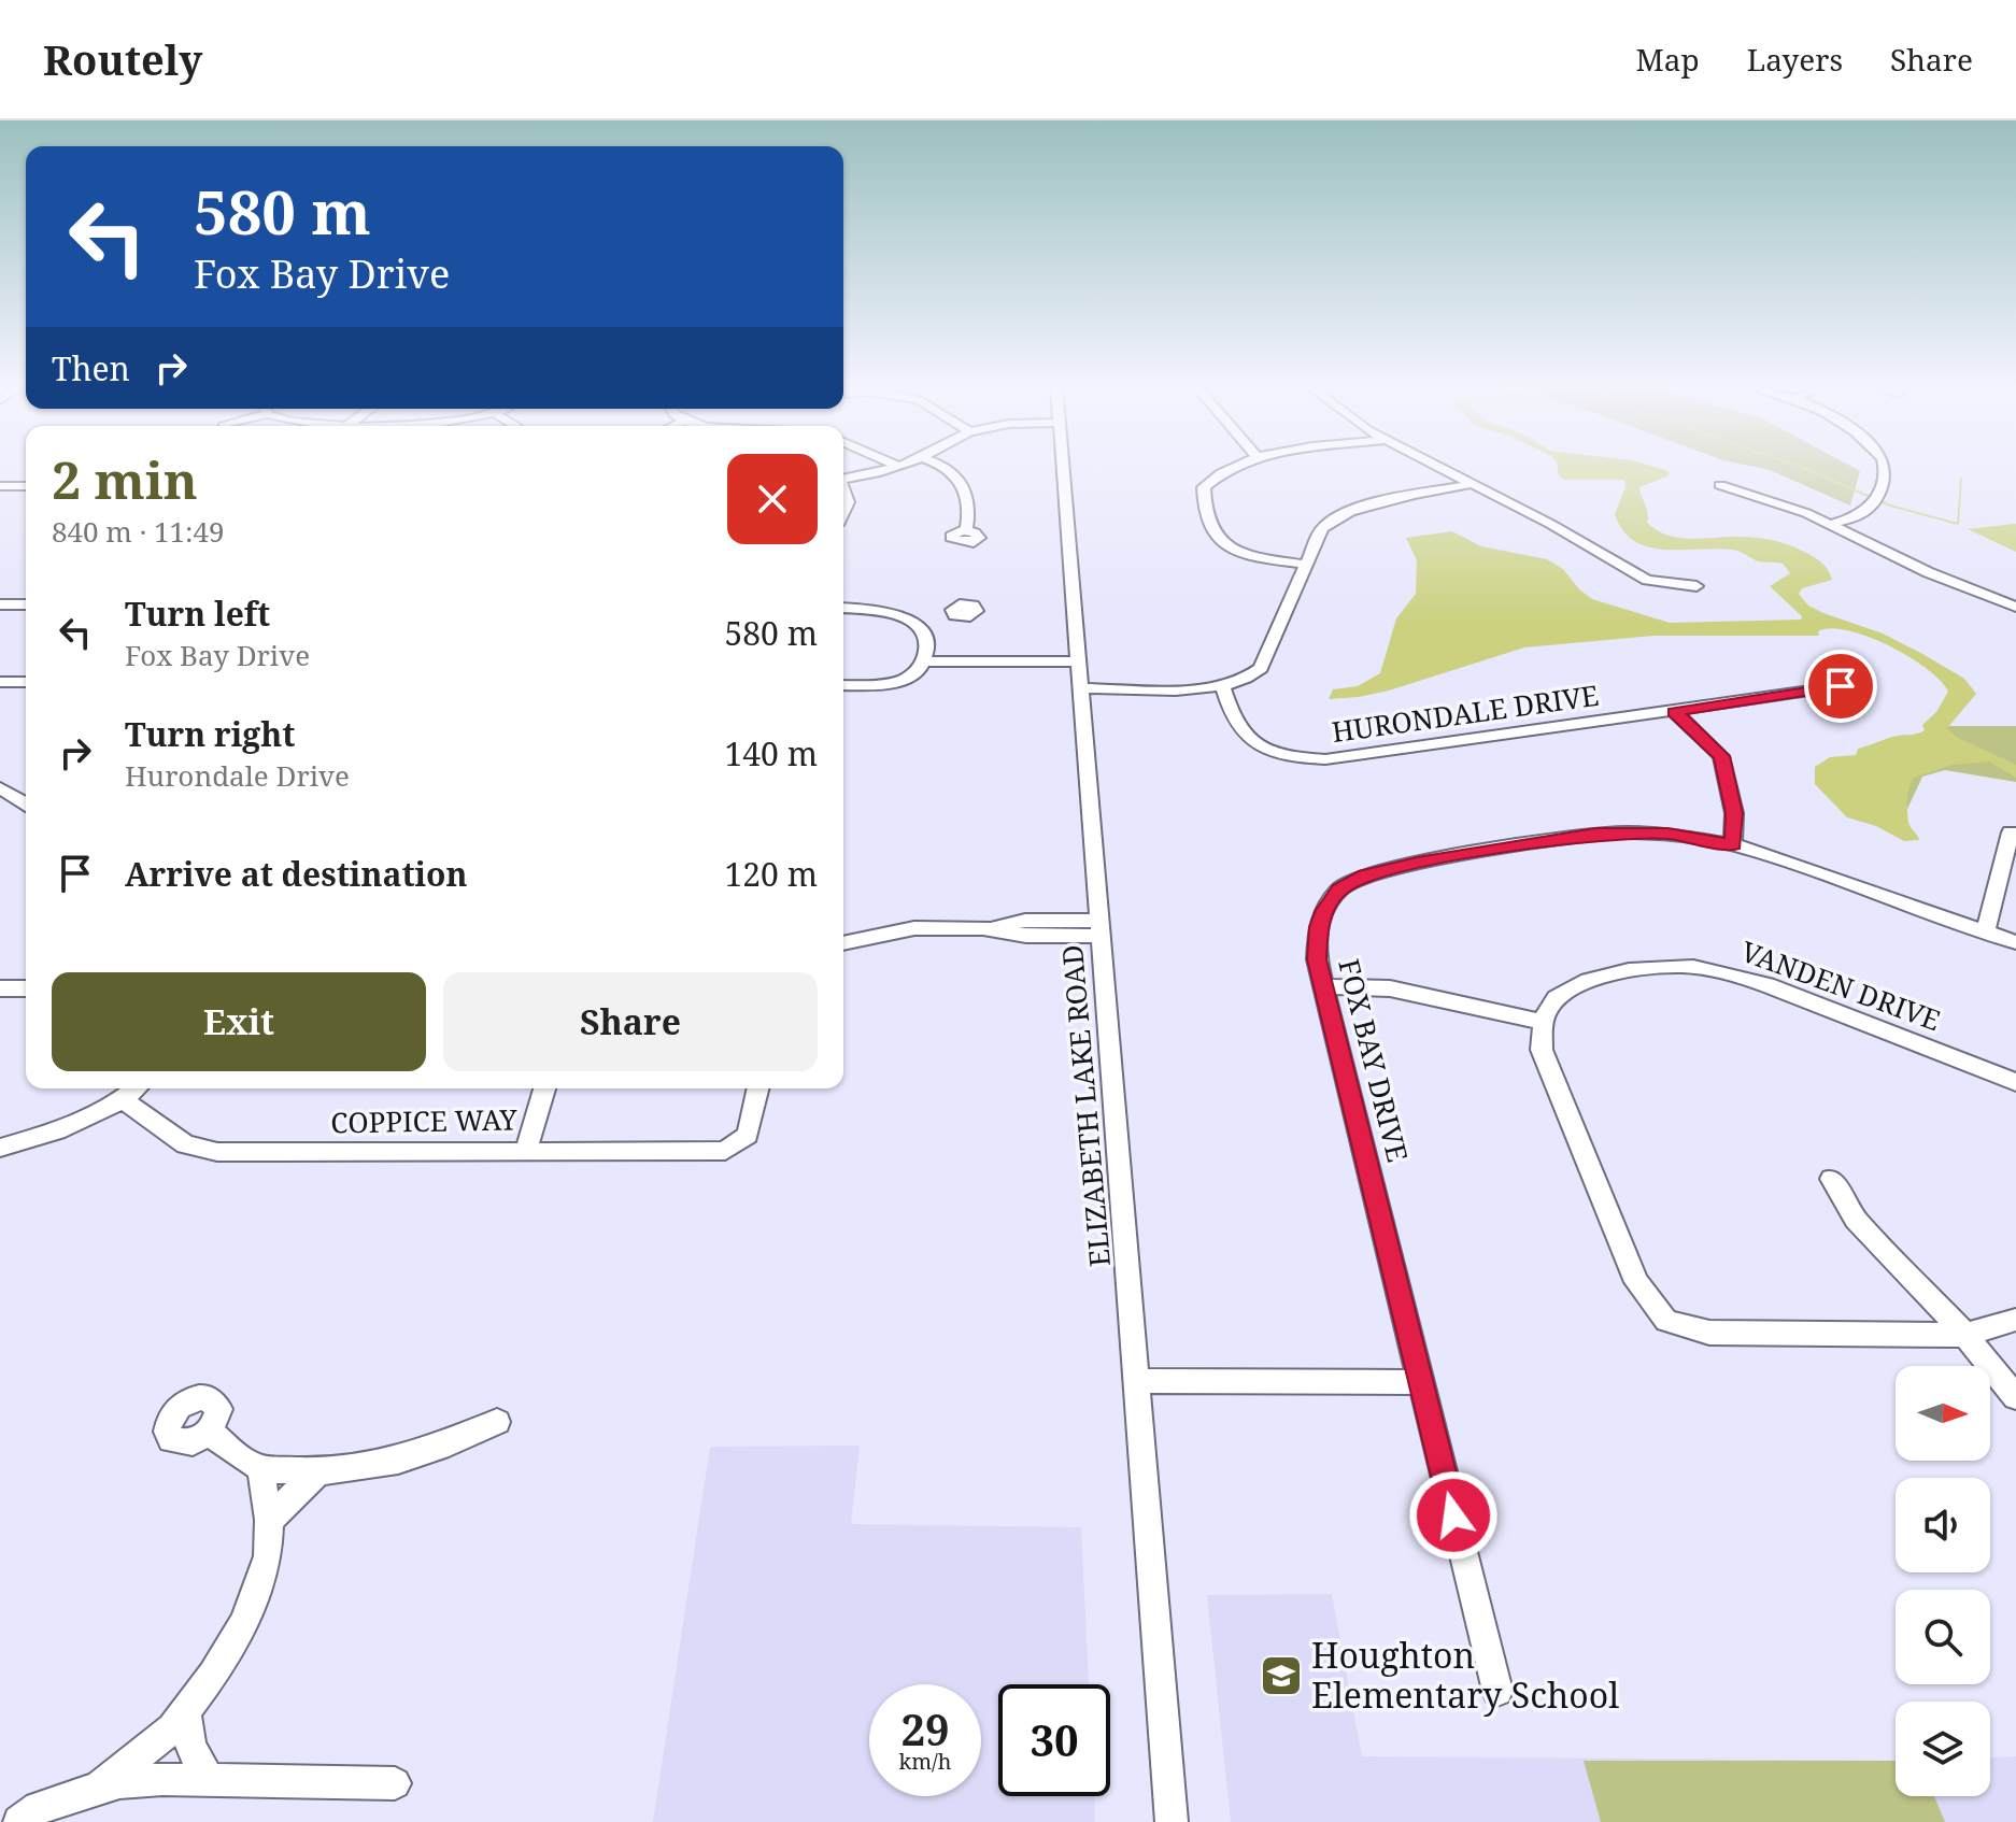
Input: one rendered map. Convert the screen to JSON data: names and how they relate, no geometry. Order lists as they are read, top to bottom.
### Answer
{
  "streets": {
    "street": [
      "HURONDALE DRIVE",
      "VANDEN DRIVE",
      "FOX BAY DRIVE",
      "ELIZABETH LAKE ROAD",
      "COPPICE WAY"
    ]
  },
  "places": {
    "school or university": ["Houghton Elementary School"]
  },
  "north": "right",
  "page": {
    "header": "Routely",
    "nav": ["Map", "Layers", "Share"],
    "turn": ["580 m", "Fox Bay Drive"],
    "then": "Then",
    "heading": ["2 min", "840 m · 11:49"],
    "list": [
      {
        "name": "Turn left",
        "note": "Fox Bay Drive",
        "value": "580 m"
      },
      {
        "name": "Turn right",
        "note": "Hurondale Drive",
        "value": "140 m"
      },
      {
        "name": "Arrive at destination",
        "value": "120 m"
      }
    ],
    "buttons": ["Exit", "Share"],
    "speed": "29 km/h",
    "limit": "30"
  }
}
